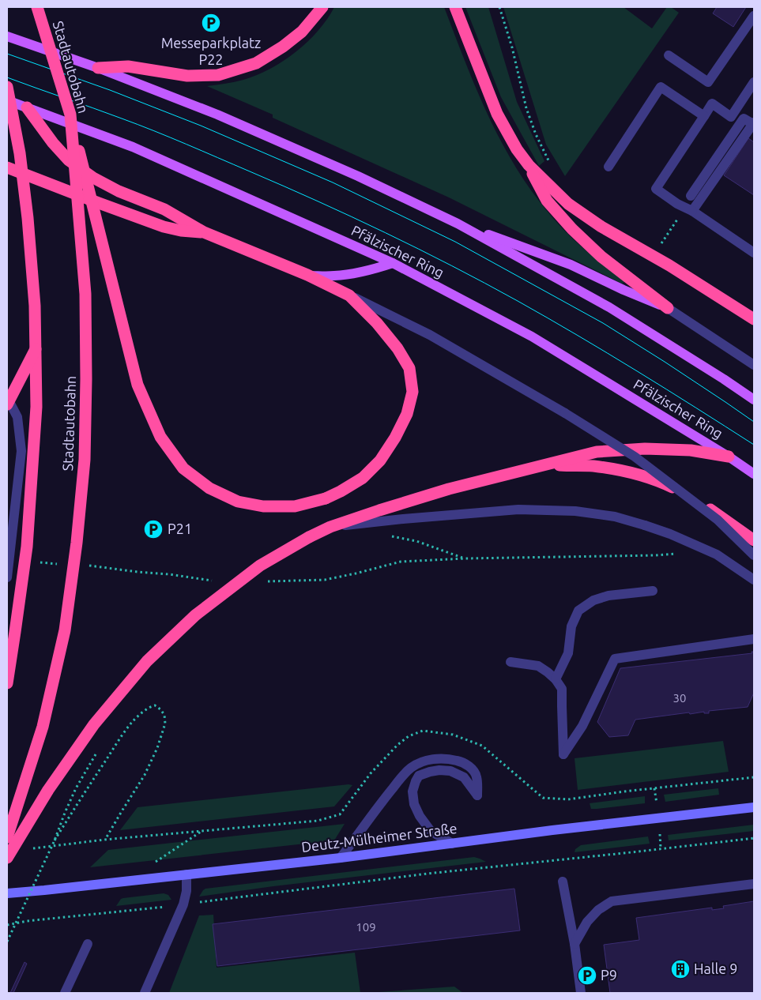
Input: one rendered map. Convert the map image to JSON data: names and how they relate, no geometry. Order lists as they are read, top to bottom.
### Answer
{
  "streets": {
    "highway": ["Stadtautobahn"],
    "main road": ["Pfälzischer Ring"],
    "street": ["Deutz-Mülheimer Straße"]
  },
  "places": {
    "parking": ["Messeparkplatz P22", "P21", "P9"],
    "building": ["Halle 9"]
  },
  "house_numbers": ["30", "109"]
}
